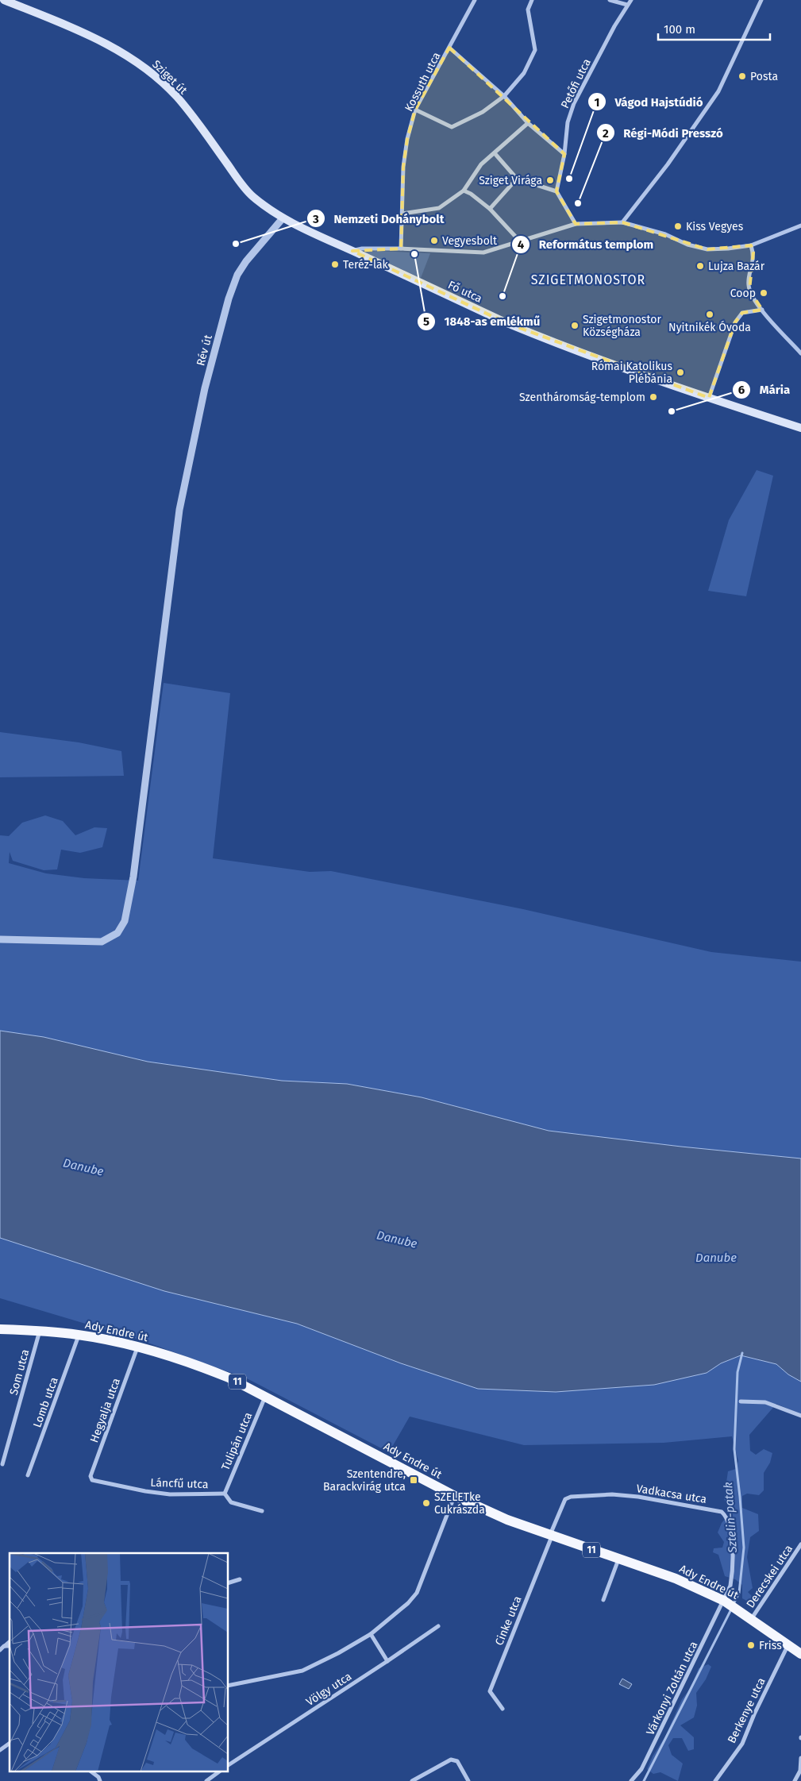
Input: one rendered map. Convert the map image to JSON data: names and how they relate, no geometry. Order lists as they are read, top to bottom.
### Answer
{
  "streets": {
    "main road": [
      "Sziget út",
      "Fő utca",
      "Ady Endre út",
      "11"
    ],
    "street": [
      "Kossuth utca",
      "Petőfi utca",
      "Rév út",
      "Som utca",
      "Lomb utca",
      "Hegyalja utca",
      "Tulipán utca",
      "Láncfű utca",
      "Vadkacsa utca",
      "Derecskei utca",
      "Cinke utca",
      "Várkonyi Zoltán utca",
      "Völgy utca",
      "Berkenye utca"
    ]
  },
  "crossings": [
    ["Sziget út", "Fő utca"],
    ["Sziget út", "Rév út"],
    ["Fő utca", "Rév út"],
    ["Ady Endre út", "Som utca"],
    ["Ady Endre út", "Lomb utca"],
    ["Ady Endre út", "Hegyalja utca"],
    ["Ady Endre út", "Tulipán utca"],
    ["Ady Endre út", "Vadkacsa utca"],
    ["Ady Endre út", "Derecskei utca"],
    ["Ady Endre út", "Cinke utca"],
    ["Ady Endre út", "Várkonyi Zoltán utca"],
    ["Ady Endre út", "Berkenye utca"],
    ["Hegyalja utca", "Láncfű utca"],
    ["Tulipán utca", "Láncfű utca"],
    ["Vadkacsa utca", "Cinke utca"],
    ["Vadkacsa utca", "Várkonyi Zoltán utca"]
  ],
  "districts": ["SZIGETMONOSTOR"],
  "water": ["Danube", "Sztelin-patak"],
  "places": {
    "other": [
      "Posta",
      "Vágod Hajstúdió",
      "Sziget Virága",
      "Régi-Módi Presszó",
      "Kiss Vegyes",
      "Vegyesbolt",
      "Nemzeti Dohánybolt",
      "1848-as emlékmű",
      "Teréz-lak",
      "Lujza Bazár",
      "Coop",
      "Református templom",
      "Nyitnikék Óvoda",
      "Szigetmonostor Községháza",
      "Római Katolikus Plébánia",
      "Szentháromság-templom",
      "Mária",
      "SZELETke Cukrászda",
      "Friss"
    ],
    "transit": ["Szentendre, Barackvirág utca"]
  },
  "scale_bar": "100 m"
}
